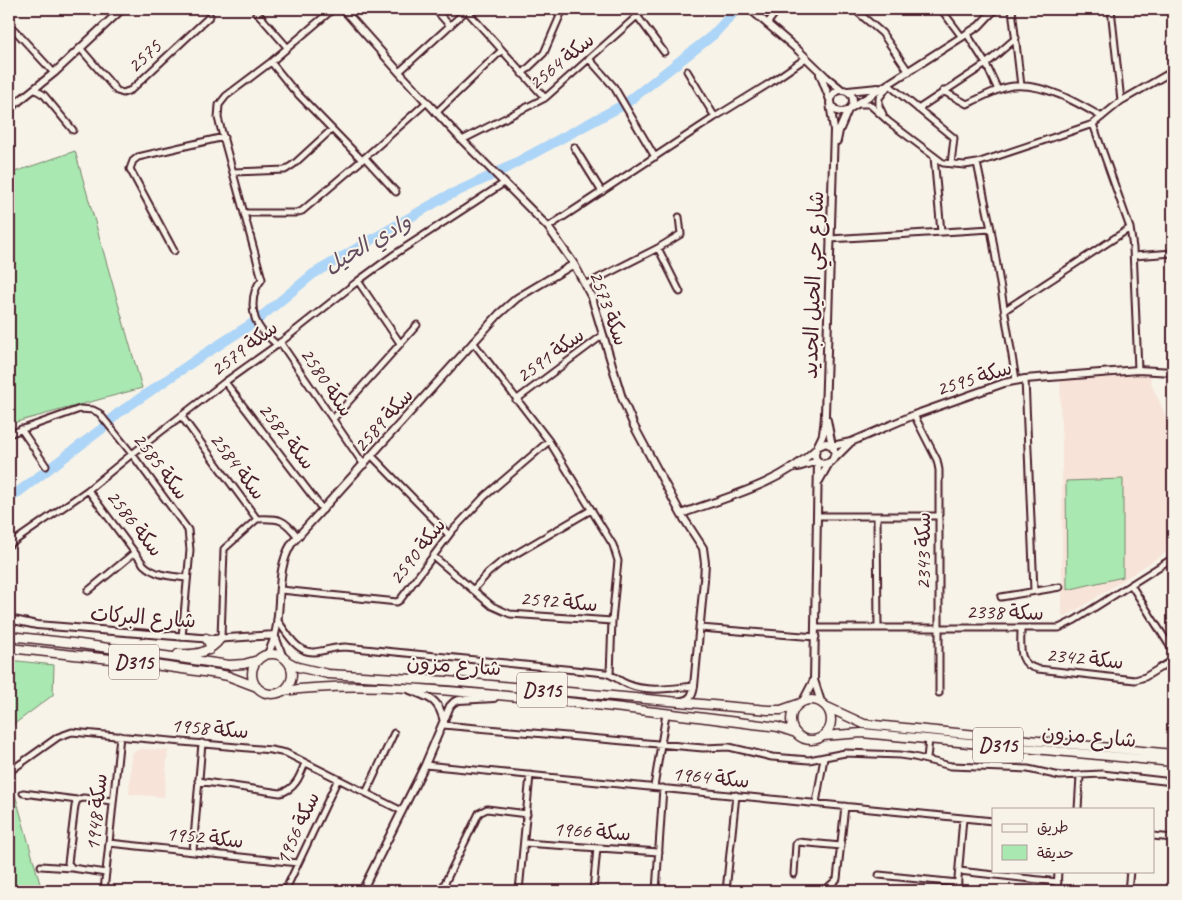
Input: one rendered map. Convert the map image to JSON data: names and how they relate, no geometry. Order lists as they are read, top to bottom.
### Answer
{
  "streets": {
    "main road": ["D315", "شارع مزون"],
    "street": [
      "2575",
      "سكة 2564",
      "شارع حي الحيل الجديد",
      "سكة 2573",
      "سكة 2579",
      "سكة 2591",
      "سكة 2595",
      "سكة 2580",
      "سكة 2589",
      "سكة 2582",
      "سكة 2585",
      "سكة 2584",
      "سكة 2586",
      "سكة 2590",
      "سكة 2343",
      "سكة 2592",
      "سكة 2338",
      "شارع البركات",
      "سكة 2342",
      "سكة 1958",
      "سكة 1964",
      "سكة 1948",
      "سكة 1956",
      "سكة 1966",
      "سكة 1952"
    ]
  },
  "crossings": [
    ["سكة 2564", "سكة 2573"],
    ["شارع حي الحيل الجديد", "سكة 2595"],
    ["سكة 2573", "سكة 2579"],
    ["سكة 2573", "سكة 2591"],
    ["سكة 2573", "سكة 2589"],
    ["سكة 2579", "سكة 2580"],
    ["سكة 2579", "سكة 2582"],
    ["سكة 2579", "سكة 2585"],
    ["سكة 2579", "سكة 2584"],
    ["سكة 2579", "سكة 2586"],
    ["سكة 2595", "سكة 2343"],
    ["سكة 2580", "سكة 2589"],
    ["سكة 2589", "سكة 2582"],
    ["سكة 2589", "سكة 2584"],
    ["سكة 2589", "سكة 2590"],
    ["سكة 2589", "شارع البركات"],
    ["سكة 2589", "D315"],
    ["سكة 2589", "شارع مزون"],
    ["سكة 2585", "سكة 2586"],
    ["سكة 2585", "شارع البركات"],
    ["سكة 2590", "سكة 2592"],
    ["سكة 2343", "سكة 2338"],
    ["سكة 2338", "سكة 2342"],
    ["D315", "شارع مزون"],
    ["سكة 1958", "سكة 1948"],
    ["سكة 1958", "سكة 1956"],
    ["سكة 1948", "سكة 1952"],
    ["سكة 1956", "سكة 1952"]
  ],
  "water": ["وادي الحيل"],
  "legend": ["طريق", "حديقة"]
}
